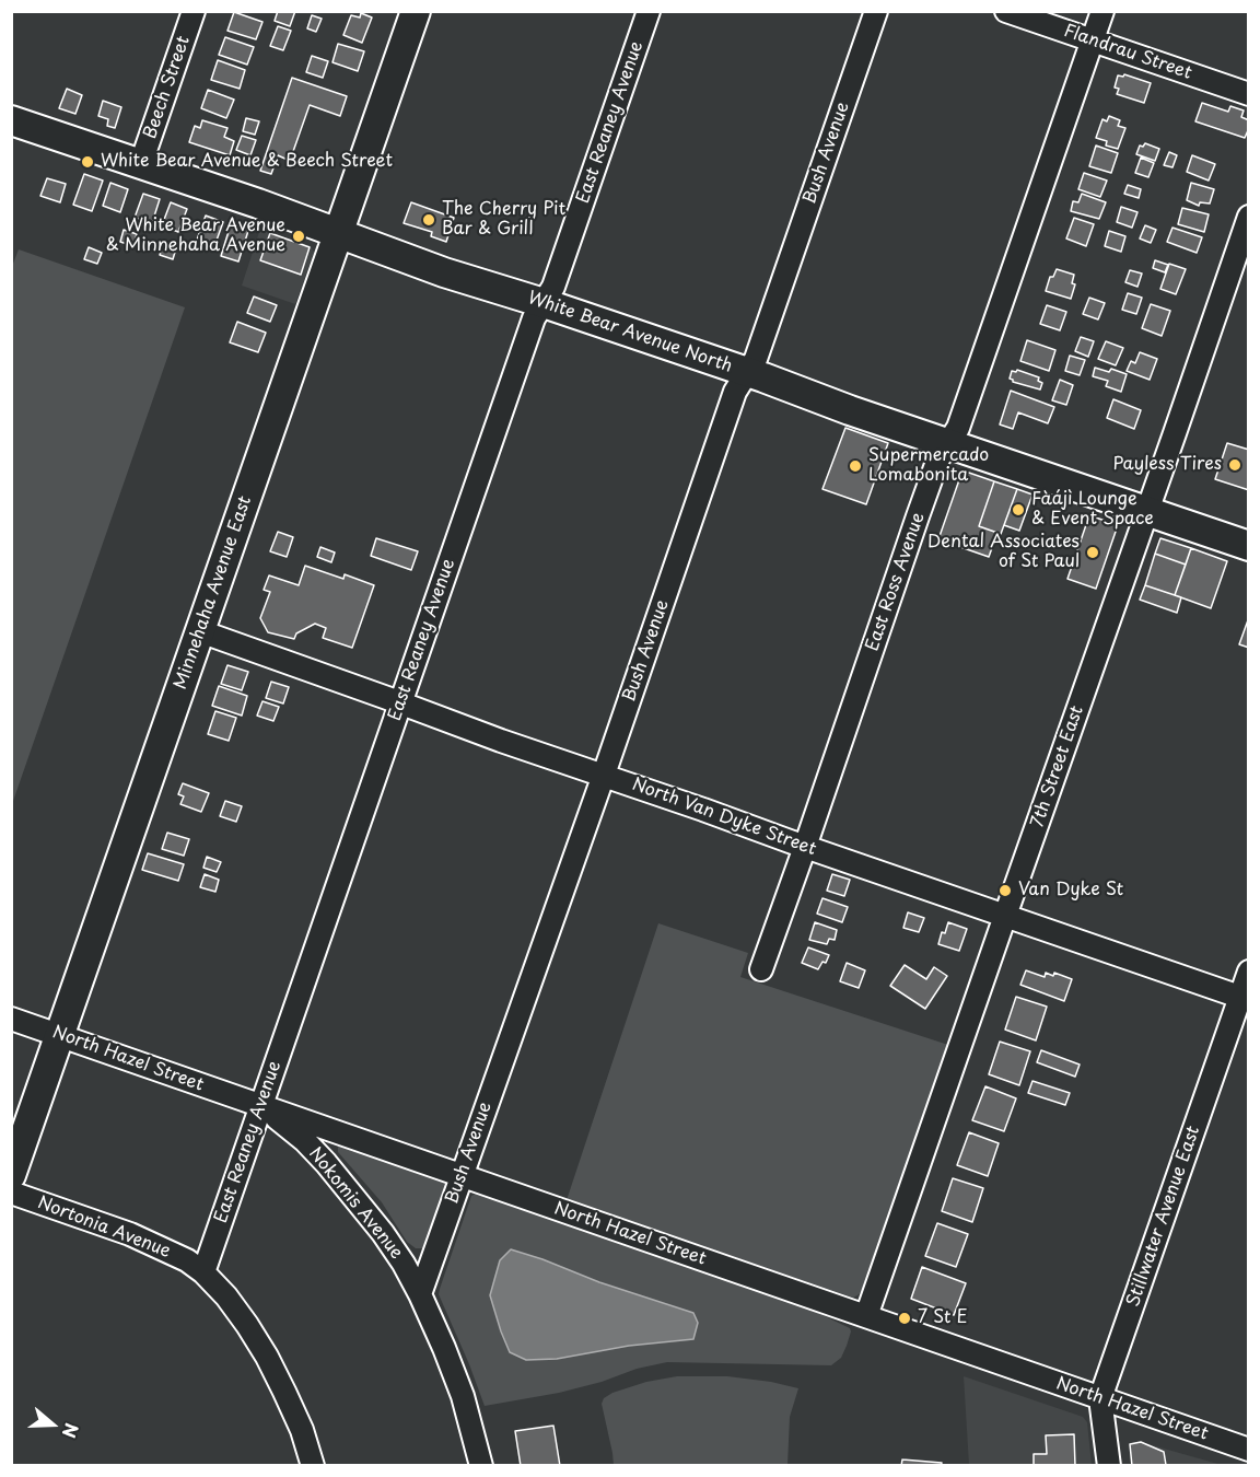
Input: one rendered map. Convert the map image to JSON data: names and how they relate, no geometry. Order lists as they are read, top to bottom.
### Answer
{
  "streets": {
    "main road": ["White Bear Avenue North", "Minnehaha Avenue East"],
    "street": [
      "Flandrau Street",
      "Beech Street",
      "East Reaney Avenue",
      "Bush Avenue",
      "East Ross Avenue",
      "7th Street East",
      "North Van Dyke Street",
      "North Hazel Street",
      "Nokomis Avenue",
      "Stillwater Avenue East",
      "Nortonia Avenue"
    ]
  },
  "crossings": [
    ["Flandrau Street", "East Ross Avenue"],
    ["Beech Street", "White Bear Avenue North"],
    ["East Reaney Avenue", "White Bear Avenue North"],
    ["East Reaney Avenue", "North Van Dyke Street"],
    ["East Reaney Avenue", "North Hazel Street"],
    ["East Reaney Avenue", "Nokomis Avenue"],
    ["East Reaney Avenue", "Nortonia Avenue"],
    ["Bush Avenue", "White Bear Avenue North"],
    ["Bush Avenue", "North Van Dyke Street"],
    ["Bush Avenue", "North Hazel Street"],
    ["Bush Avenue", "Nokomis Avenue"],
    ["White Bear Avenue North", "East Ross Avenue"],
    ["White Bear Avenue North", "Minnehaha Avenue East"],
    ["White Bear Avenue North", "7th Street East"],
    ["East Ross Avenue", "North Van Dyke Street"],
    ["Minnehaha Avenue East", "North Van Dyke Street"],
    ["Minnehaha Avenue East", "North Hazel Street"],
    ["7th Street East", "North Van Dyke Street"],
    ["7th Street East", "North Hazel Street"],
    ["North Van Dyke Street", "Stillwater Avenue East"],
    ["North Hazel Street", "Nokomis Avenue"],
    ["North Hazel Street", "Stillwater Avenue East"]
  ],
  "places": [
    "White Bear Avenue & Beech Street",
    "The Cherry Pit Bar & Grill",
    "White Bear Avenue & Minnehaha Avenue",
    "Payless Tires",
    "Supermercado Lomabonita",
    "Fàájì Lounge & Event Space",
    "Dental Associates of St Paul",
    "Van Dyke St",
    "7 St E"
  ],
  "north": "right"
}
